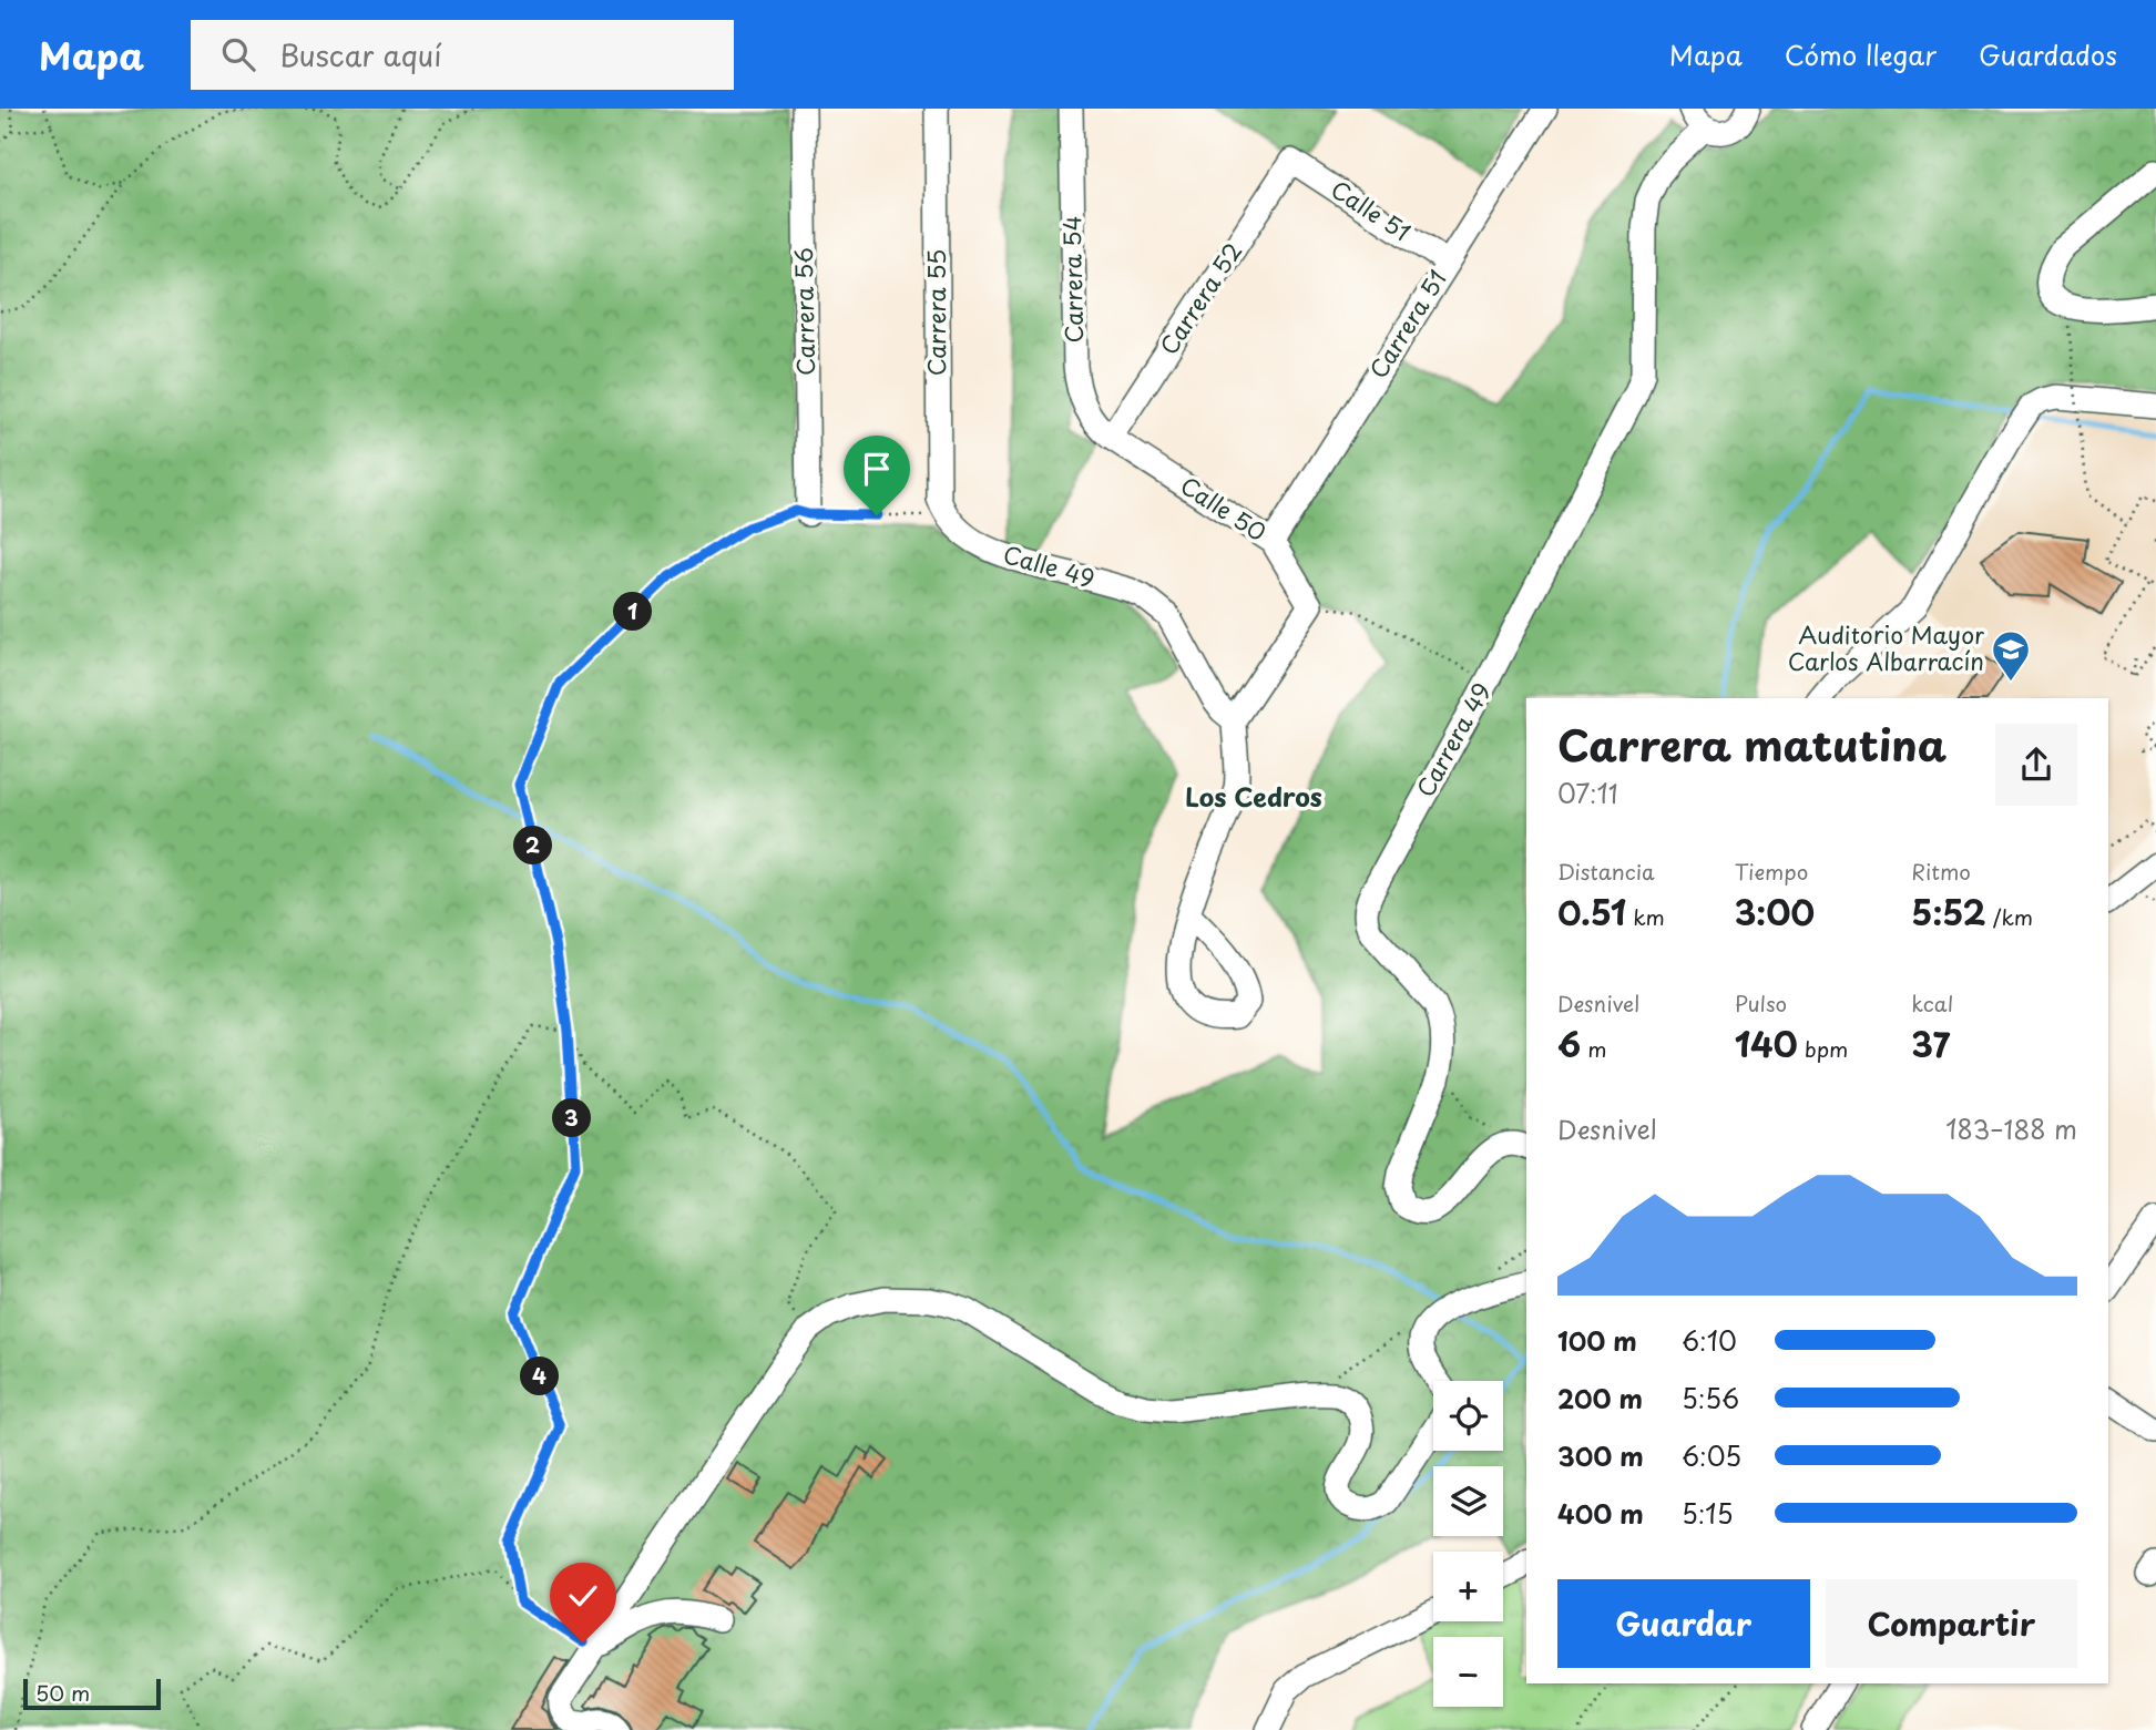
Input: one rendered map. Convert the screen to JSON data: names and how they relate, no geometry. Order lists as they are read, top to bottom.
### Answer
{
  "streets": {
    "street": [
      "Calle 51",
      "Carrera 54",
      "Carrera 52",
      "Carrera 56",
      "Carrera 55",
      "Carrera 51",
      "Calle 50",
      "Calle 49",
      "Carrera 49"
    ]
  },
  "crossings": [
    ["Calle 51", "Carrera 52"],
    ["Calle 51", "Carrera 51"],
    ["Carrera 54", "Carrera 52"],
    ["Carrera 54", "Calle 50"],
    ["Carrera 52", "Calle 50"],
    ["Carrera 55", "Calle 49"],
    ["Carrera 51", "Calle 50"]
  ],
  "districts": ["Los Cedros"],
  "places": {
    "school or university": ["Auditorio Mayor Carlos Albarracín"]
  },
  "scale_bar": "50 m",
  "page": {
    "header": "Mapa",
    "search": "Buscar aquí",
    "nav": ["Mapa", "Cómo llegar", "Guardados"],
    "pins": [
      "1",
      "2",
      "3",
      "4"
    ],
    "heading": ["Carrera matutina", "07:11"],
    "stats": [
      ["Distancia", "0.51 km"],
      ["Tiempo", "3:00"],
      ["Ritmo", "5:52 /km"],
      ["Desnivel", "6 m"],
      ["Pulso", "140 bpm"],
      ["kcal", "37"]
    ],
    "chart": ["Desnivel", "183–188 m"],
    "list": [
      {
        "name": "100 m",
        "note": "6:10"
      },
      {
        "name": "200 m",
        "note": "5:56"
      },
      {
        "name": "300 m",
        "note": "6:05"
      },
      {
        "name": "400 m",
        "note": "5:15"
      }
    ],
    "map_buttons": ["+", "−"],
    "buttons": ["Guardar", "Compartir"],
    "scale": "50 m"
  }
}
